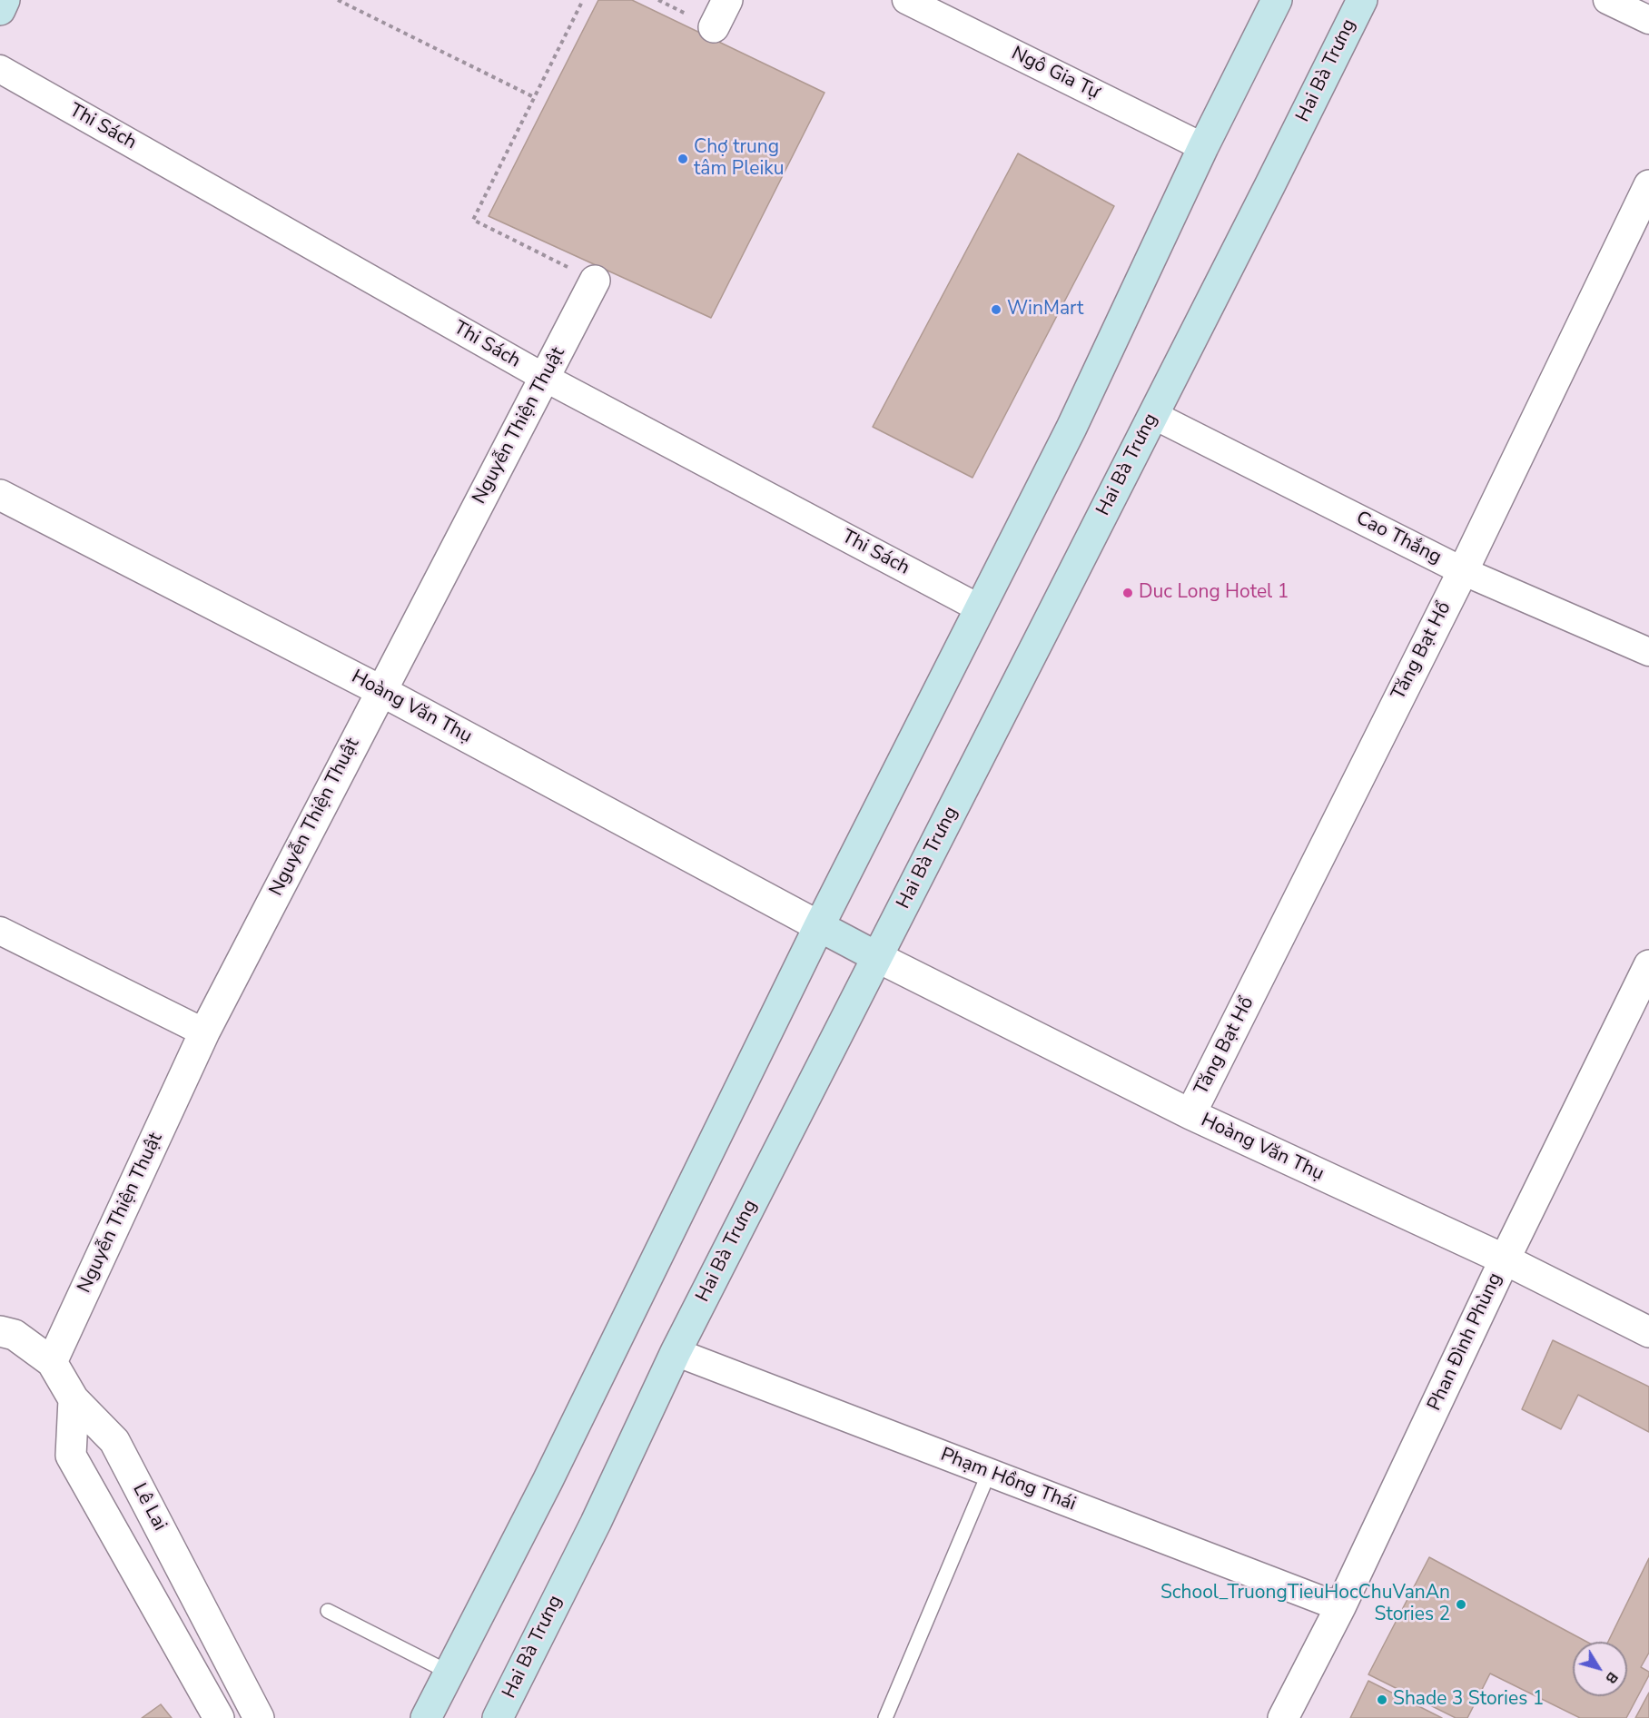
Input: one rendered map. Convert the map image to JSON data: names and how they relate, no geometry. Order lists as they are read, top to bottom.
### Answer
{
  "streets": {
    "main road": ["Hai Bà Trưng"],
    "street": [
      "Ngô Gia Tự",
      "Thi Sách",
      "Nguyễn Thiện Thuật",
      "Cao Thắng",
      "Tăng Bạt Hổ",
      "Hoàng Văn Thụ",
      "Phan Đình Phùng",
      "Phạm Hồng Thái",
      "Lê Lai"
    ]
  },
  "crossings": [
    ["Hai Bà Trưng", "Cao Thắng"],
    ["Hai Bà Trưng", "Hoàng Văn Thụ"],
    ["Hai Bà Trưng", "Phạm Hồng Thái"],
    ["Thi Sách", "Nguyễn Thiện Thuật"],
    ["Nguyễn Thiện Thuật", "Hoàng Văn Thụ"],
    ["Nguyễn Thiện Thuật", "Lê Lai"],
    ["Cao Thắng", "Tăng Bạt Hổ"],
    ["Tăng Bạt Hổ", "Hoàng Văn Thụ"],
    ["Hoàng Văn Thụ", "Phan Đình Phùng"],
    ["Phan Đình Phùng", "Phạm Hồng Thái"]
  ],
  "places": [
    "Chợ trung tâm Pleiku",
    "WinMart",
    "Duc Long Hotel 1",
    "School_TruongTieuHocChuVanAn Stories 2",
    "Shade 3 Stories 1"
  ],
  "north": "bottom right"
}
